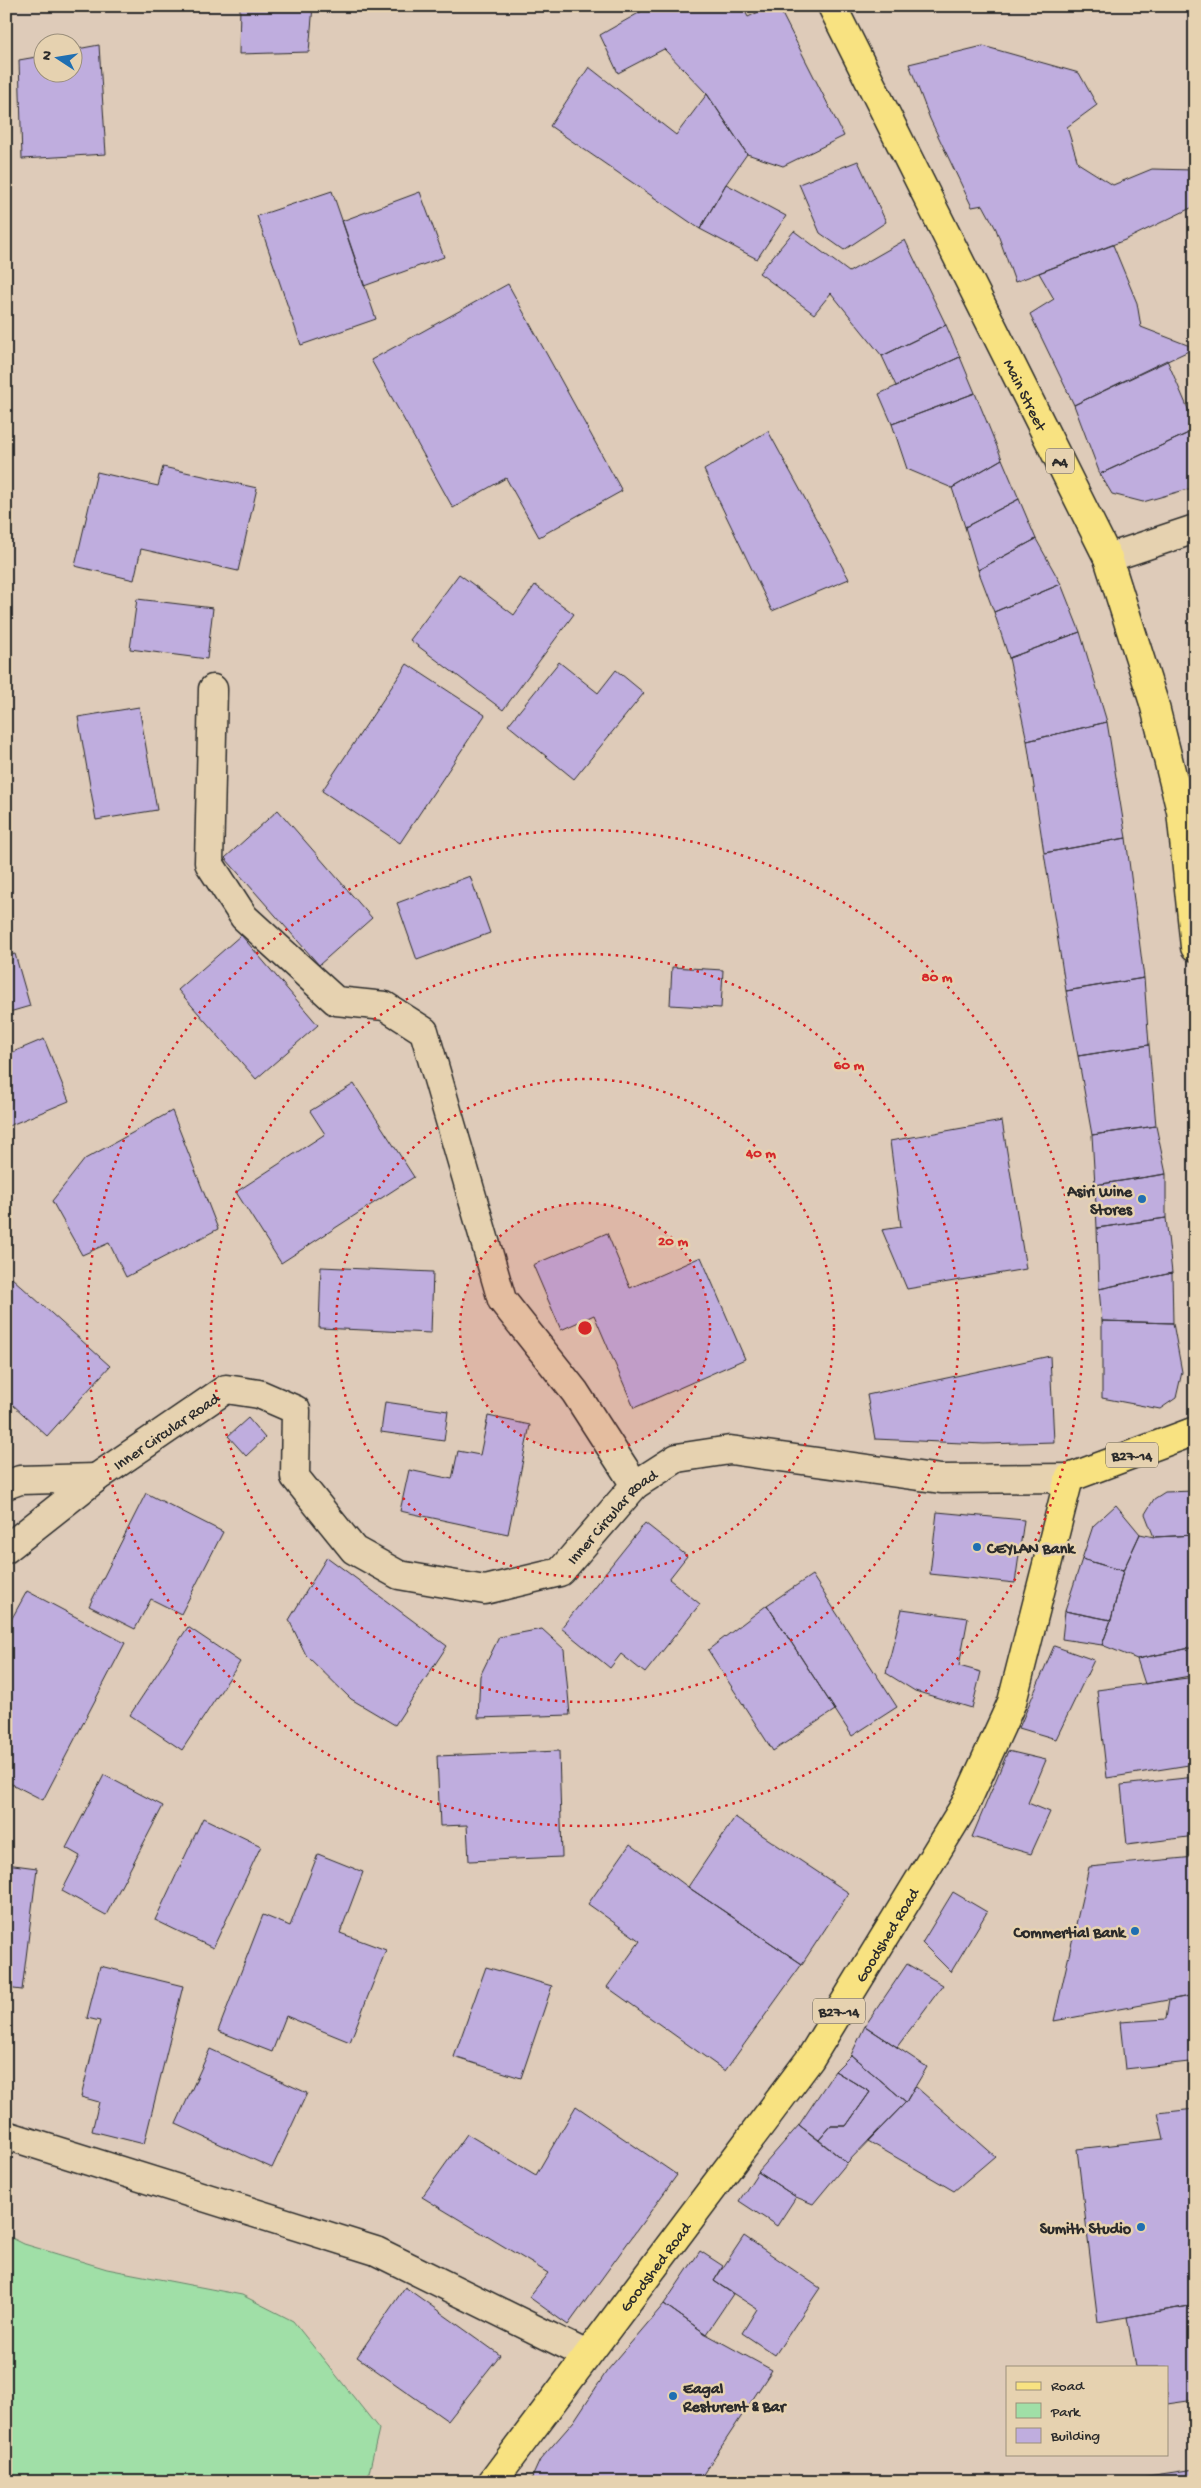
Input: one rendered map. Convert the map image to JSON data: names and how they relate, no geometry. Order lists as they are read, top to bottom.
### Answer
{
  "streets": {
    "main road": [
      "Main Street",
      "A4",
      "Inner Circular Road",
      "B27-14",
      "Goodshed Road"
    ]
  },
  "crossings": [
    ["Inner Circular Road", "Goodshed Road"]
  ],
  "places": [
    "Asiri Wine Stores",
    "CEYLAN Bank",
    "Commertial Bank",
    "Sumith Studio",
    "Eagal Resturent & Bar"
  ],
  "legend": ["Road", "Park", "Building"],
  "north": "left",
  "rings": [
    "80 m",
    "60 m",
    "40 m",
    "20 m"
  ]
}
